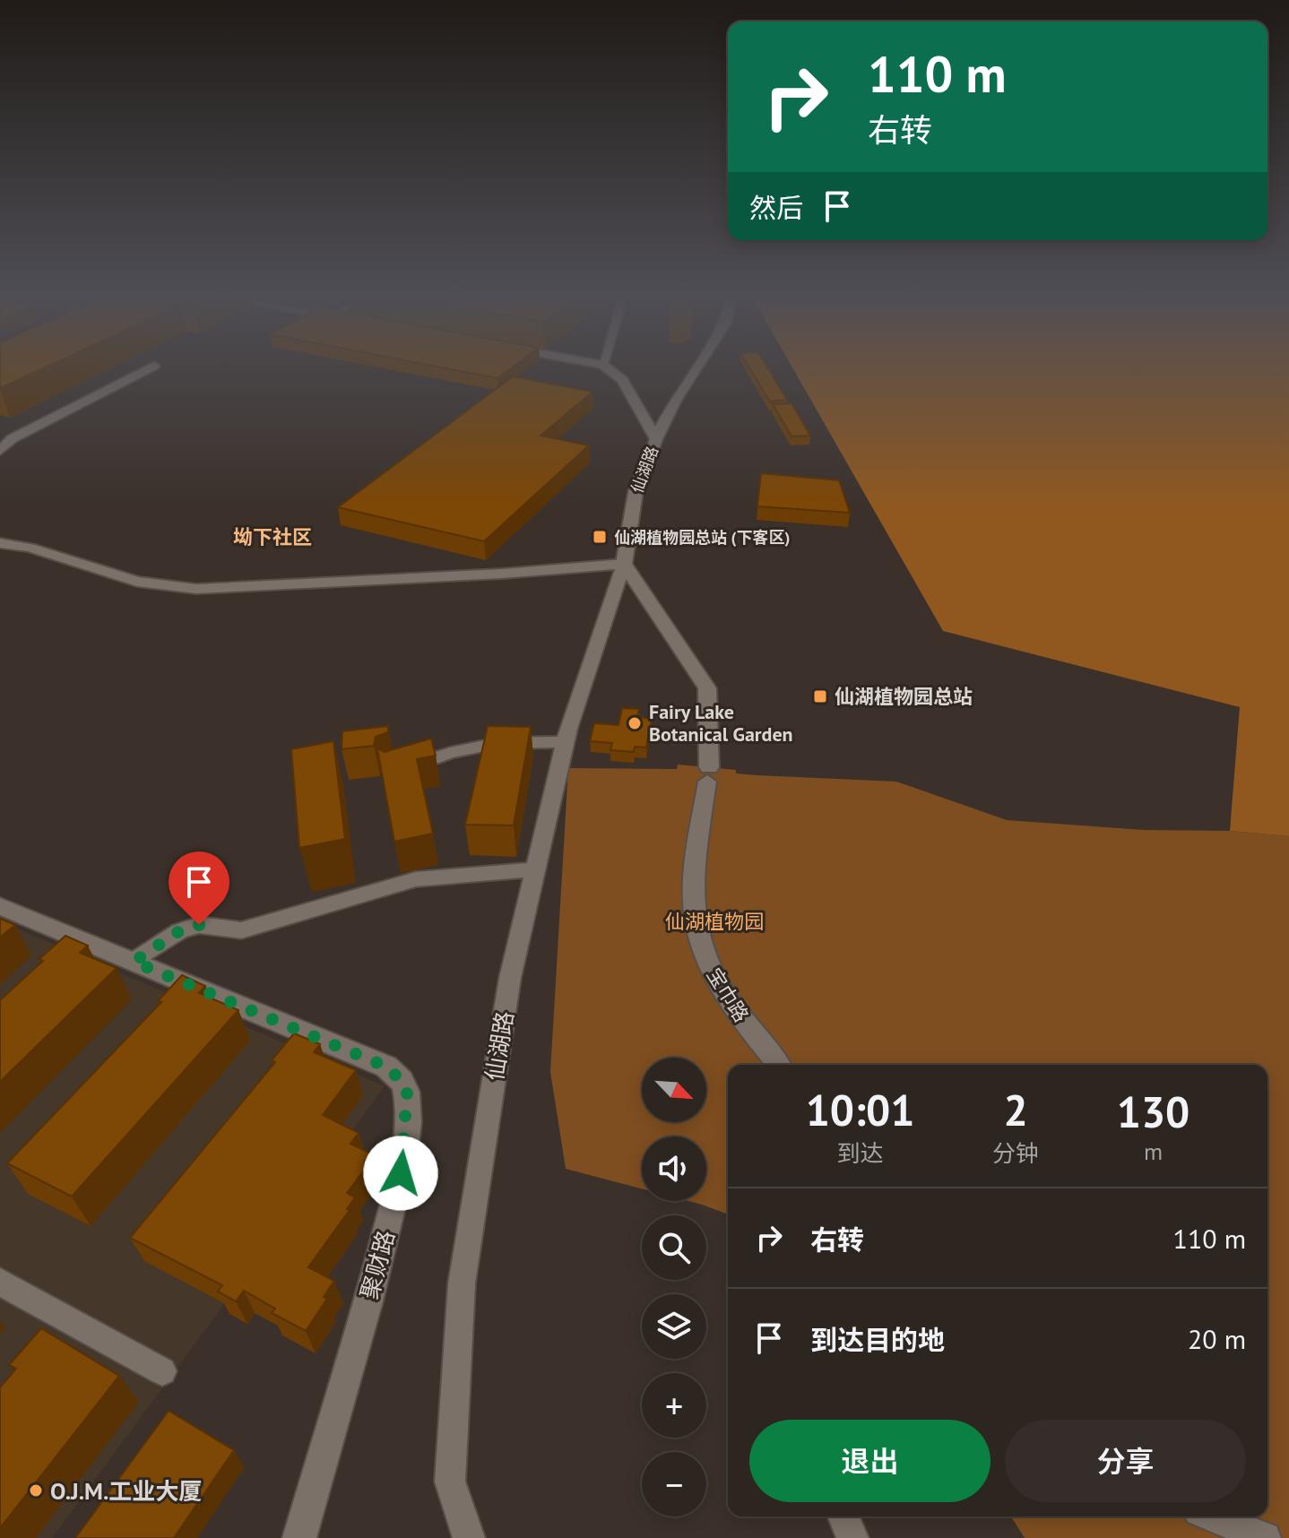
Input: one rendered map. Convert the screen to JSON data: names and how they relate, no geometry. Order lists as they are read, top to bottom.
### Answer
{
  "streets": {
    "street": ["仙湖路", "宝巾路", "聚财路"]
  },
  "districts": ["坳下社区"],
  "parks": ["仙湖植物园"],
  "places": {
    "transit": ["仙湖植物园总站 (下客区)", "仙湖植物园总站"],
    "other": ["Fairy Lake Botanical Garden", "O.J.M.工业大厦"]
  },
  "north": "bottom right",
  "page": {
    "turn": ["110 m", "右转"],
    "then": "然后",
    "map_buttons": ["+", "−"],
    "eta": [
      "10:01",
      "到达",
      "2",
      "分钟",
      "130",
      "m"
    ],
    "list": [
      {
        "name": "右转",
        "value": "110 m"
      },
      {
        "name": "到达目的地",
        "value": "20 m"
      }
    ],
    "buttons": ["退出", "分享"]
  }
}
